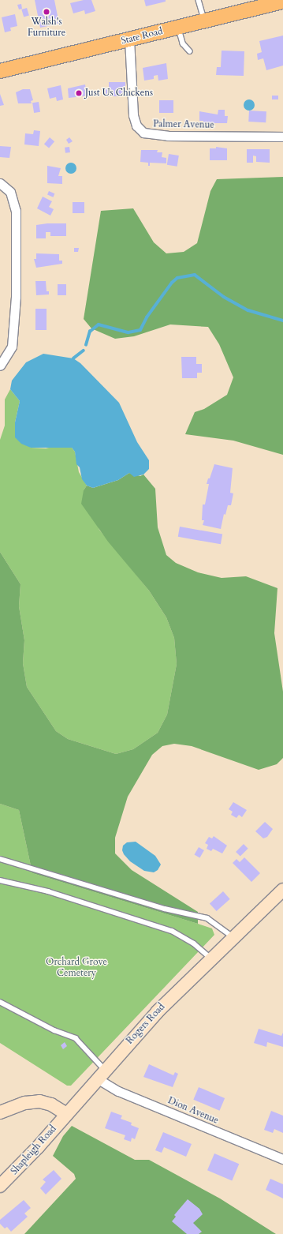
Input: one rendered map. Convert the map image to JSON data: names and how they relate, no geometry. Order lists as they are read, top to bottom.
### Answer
{
  "streets": {
    "main road": ["State Road", "Rogers Road", "Shapleigh Road"],
    "street": ["Palmer Avenue", "Dion Avenue"]
  },
  "crossings": [
    ["State Road", "Palmer Avenue"],
    ["Rogers Road", "Dion Avenue"],
    ["Rogers Road", "Shapleigh Road"]
  ],
  "parks": ["Orchard Grove Cemetery"],
  "places": ["Walsh's Furniture", "Just Us Chickens"]
}
